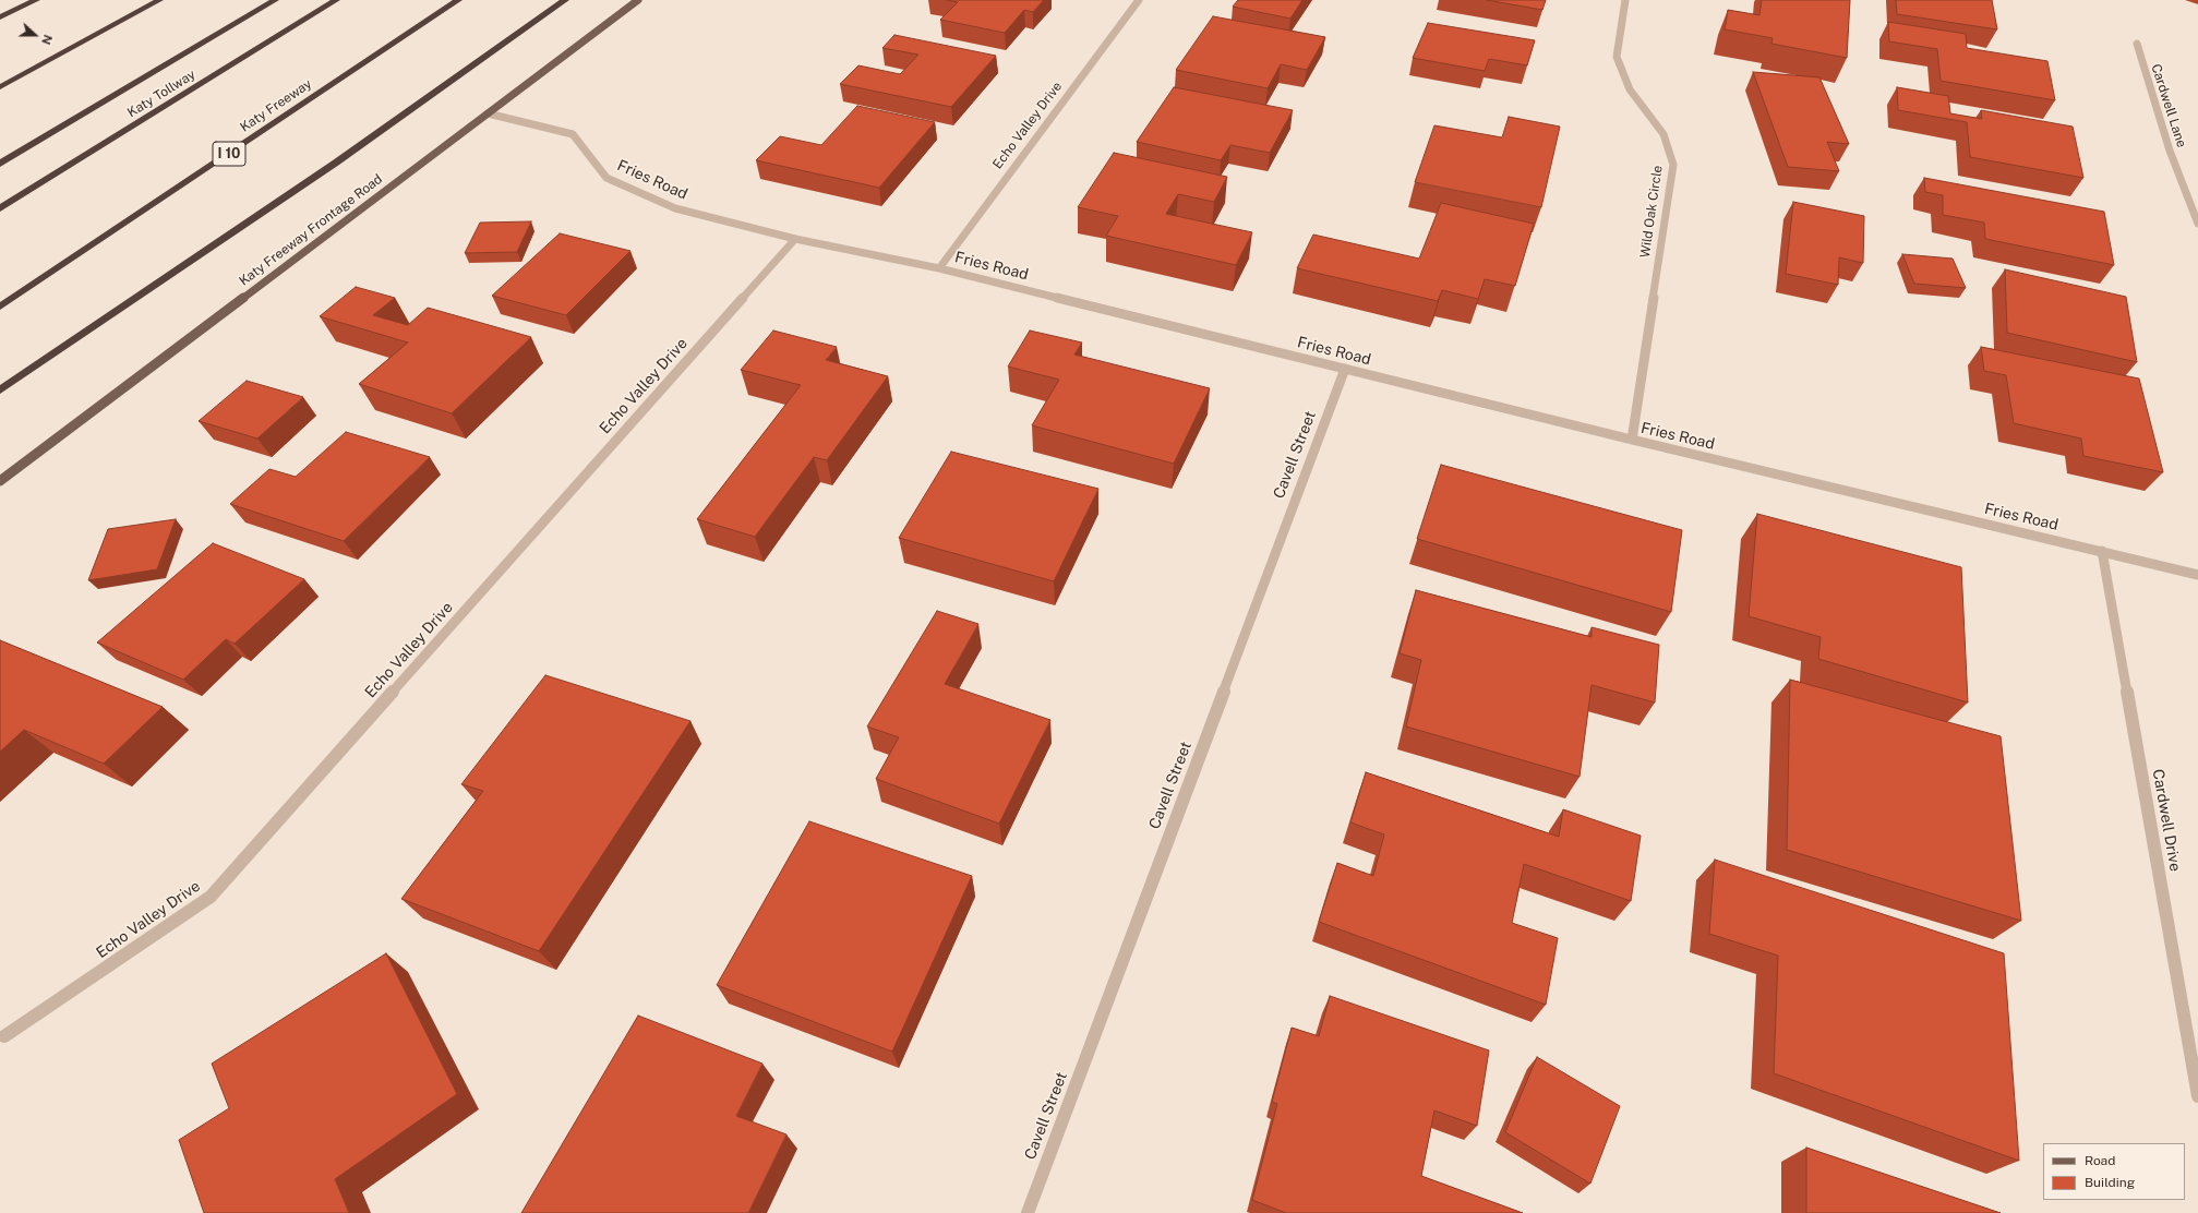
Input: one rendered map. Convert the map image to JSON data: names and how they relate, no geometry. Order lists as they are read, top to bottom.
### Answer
{
  "streets": {
    "highway": ["Katy Tollway", "Katy Freeway", "I 10"],
    "main road": ["Katy Freeway Frontage Road"],
    "street": [
      "Cardwell Lane",
      "Echo Valley Drive",
      "Fries Road",
      "Wild Oak Circle",
      "Cavell Street",
      "Cardwell Drive"
    ]
  },
  "crossings": [
    ["Echo Valley Drive", "Fries Road"],
    ["Fries Road", "Wild Oak Circle"],
    ["Fries Road", "Katy Freeway Frontage Road"],
    ["Fries Road", "Cavell Street"],
    ["Fries Road", "Cardwell Drive"]
  ],
  "legend": ["Road", "Building"],
  "north": "right"
}
